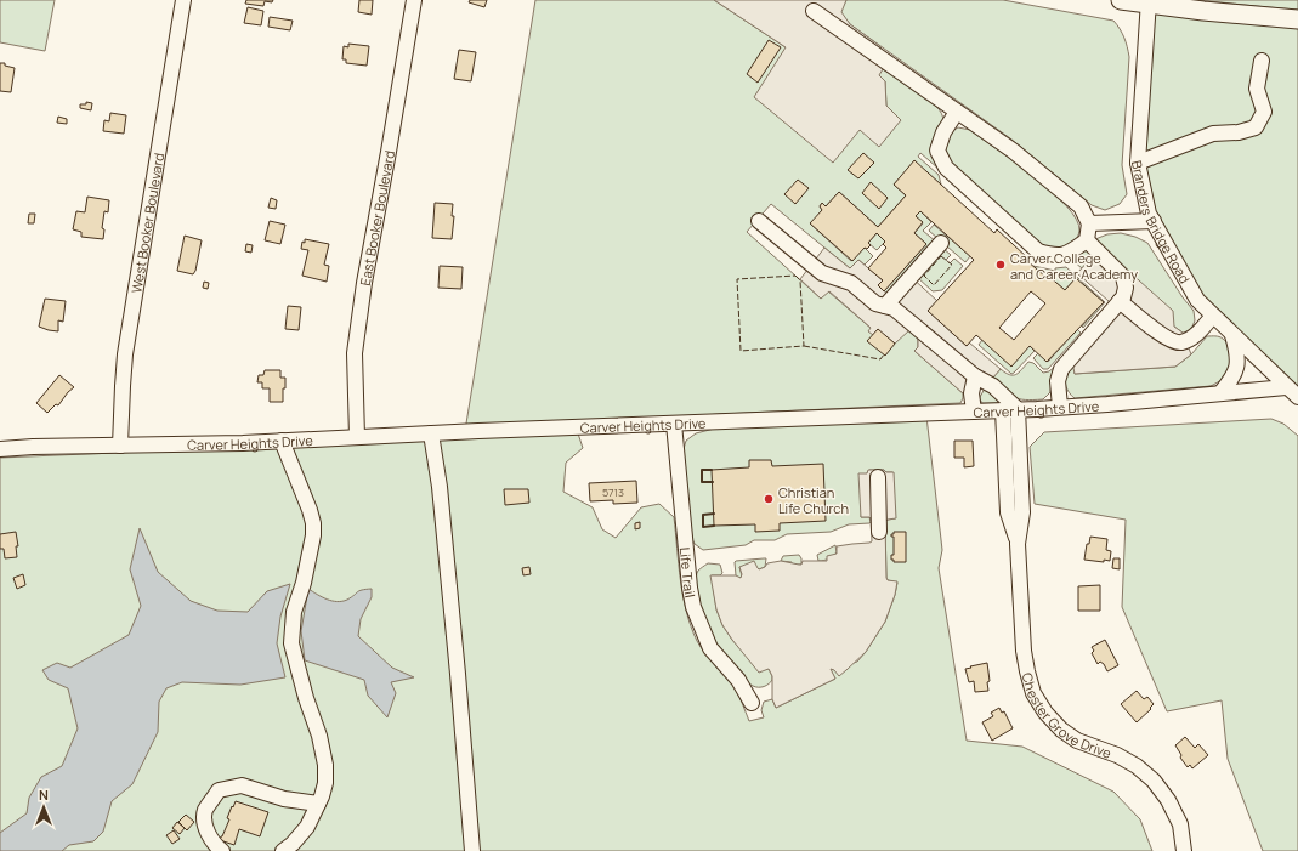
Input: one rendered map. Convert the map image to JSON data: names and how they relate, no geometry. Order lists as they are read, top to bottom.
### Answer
{
  "streets": {
    "street": [
      "East Booker Boulevard",
      "Branders Bridge Road",
      "West Booker Boulevard",
      "Carver Heights Drive",
      "Life Trail",
      "Chester Grove Drive"
    ]
  },
  "crossings": [
    ["East Booker Boulevard", "Carver Heights Drive"],
    ["Branders Bridge Road", "Carver Heights Drive"],
    ["West Booker Boulevard", "Carver Heights Drive"],
    ["Carver Heights Drive", "Life Trail"],
    ["Carver Heights Drive", "Chester Grove Drive"]
  ],
  "places": ["Carver College and Career Academy", "Christian Life Church"],
  "house_numbers": ["5713"],
  "north": "top"
}
